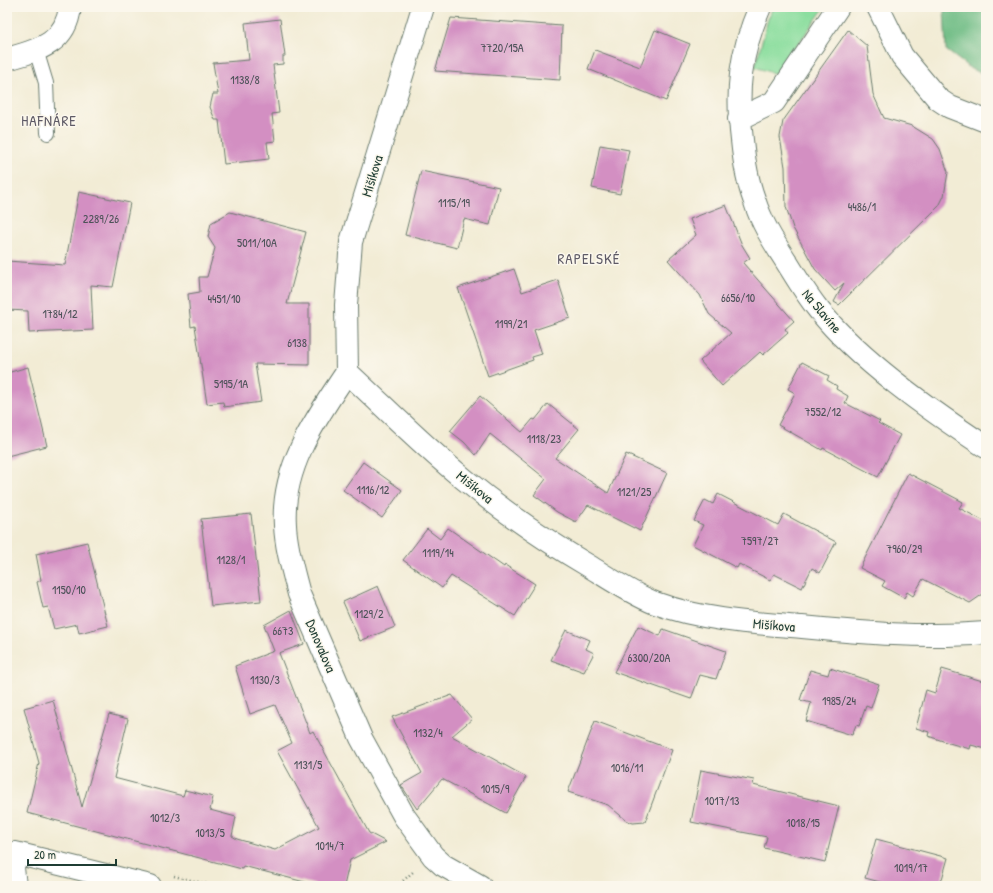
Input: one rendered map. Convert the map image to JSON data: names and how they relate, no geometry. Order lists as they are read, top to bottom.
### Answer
{
  "streets": {
    "street": ["Mišíkova", "Na Slavíne", "Donovalova"]
  },
  "crossings": [
    ["Mišíkova", "Donovalova"]
  ],
  "districts": ["HAFNÁRE", "RAPELSKÉ"],
  "house_numbers": [
    "7720/15A",
    "1138/8",
    "1115/19",
    "4486/1",
    "2289/26",
    "5011/10A",
    "6656/10",
    "4451/10",
    "1784/12",
    "1199/21",
    "6138",
    "5195/1A",
    "7552/12",
    "1118/23",
    "1116/12",
    "1121/25",
    "7597/27",
    "7960/29",
    "1119/14",
    "1128/1",
    "1150/10",
    "1129/2",
    "6673",
    "6300/20A",
    "1130/3",
    "1985/24",
    "1132/4",
    "1131/5",
    "1016/11",
    "1015/9",
    "1017/13",
    "1012/3",
    "1018/15",
    "1013/5",
    "1014/7",
    "1019/17"
  ],
  "scale_bar": "20 m"
}
